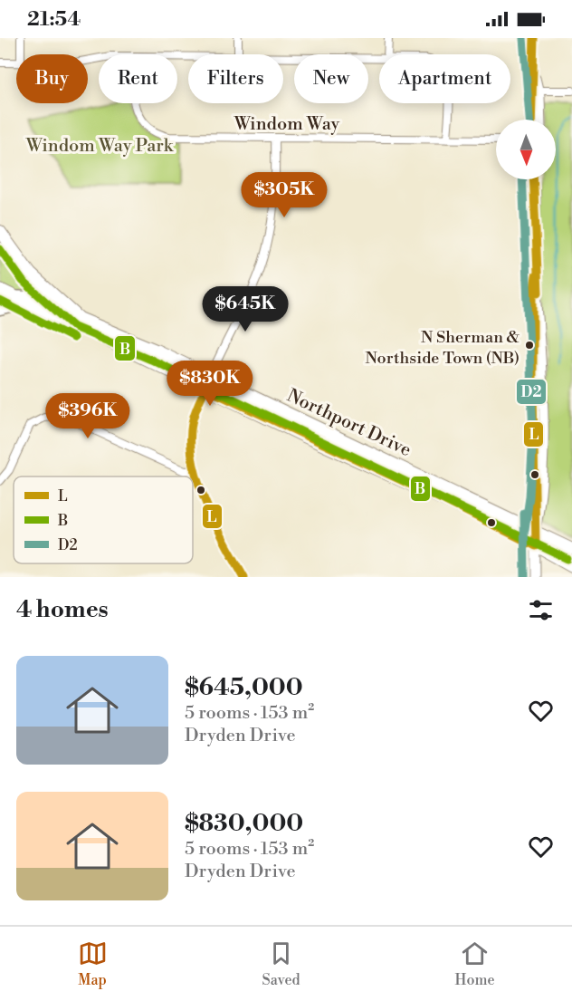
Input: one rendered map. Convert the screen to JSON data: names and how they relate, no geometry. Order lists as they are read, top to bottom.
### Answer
{
  "streets": {
    "main road": ["Northport Drive"],
    "street": ["Windom Way"]
  },
  "parks": ["Windom Way Park"],
  "places": ["N Sherman & Northside Town (NB)"],
  "lines": ["transit line L", "transit line D2", "transit line B"],
  "legend": ["L", "B", "D2"],
  "north": "bottom",
  "page": {
    "status": "21:54",
    "chip": [
      "Buy",
      "Rent",
      "Filters",
      "New",
      "Apartment"
    ],
    "price": [
      "$305K",
      "$645K",
      "$830K",
      "$396K"
    ],
    "heading": "4 homes",
    "list": [
      {
        "name": "$645,000",
        "note": "5 rooms · 153 m² · Dryden Drive"
      },
      {
        "name": "$830,000",
        "note": "5 rooms · 153 m² · Dryden Drive"
      }
    ],
    "tabs": ["Map", "Saved", "Home"]
  }
}
